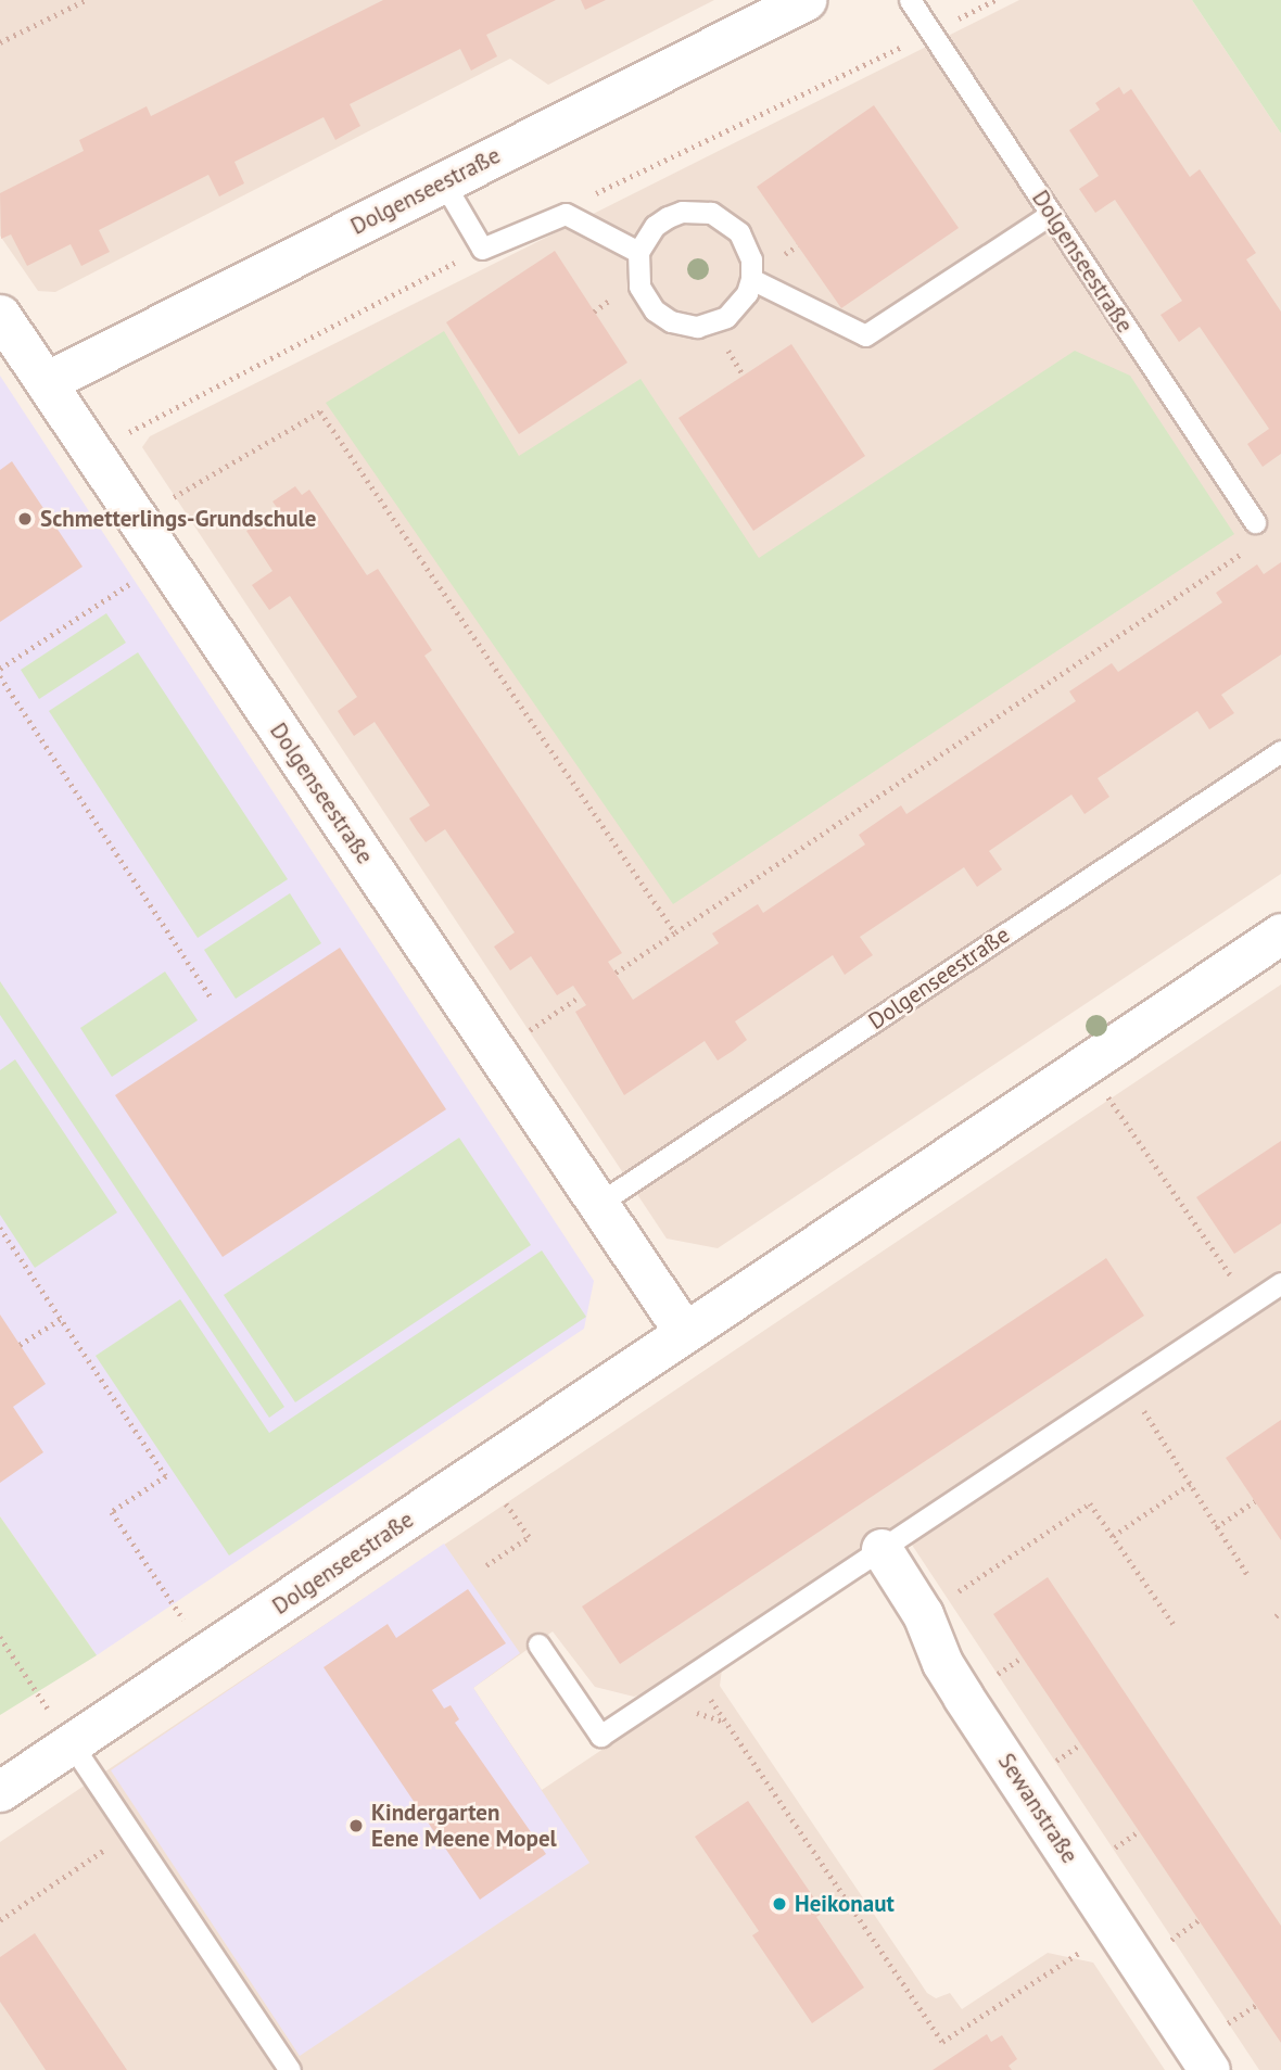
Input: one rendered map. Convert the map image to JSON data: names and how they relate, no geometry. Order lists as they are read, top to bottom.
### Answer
{
  "streets": {
    "street": ["Dolgenseestraße", "Sewanstraße"]
  },
  "places": ["Schmetterlings-Grundschule", "Kindergarten Eene Meene Mopel", "Heikonaut"]
}
